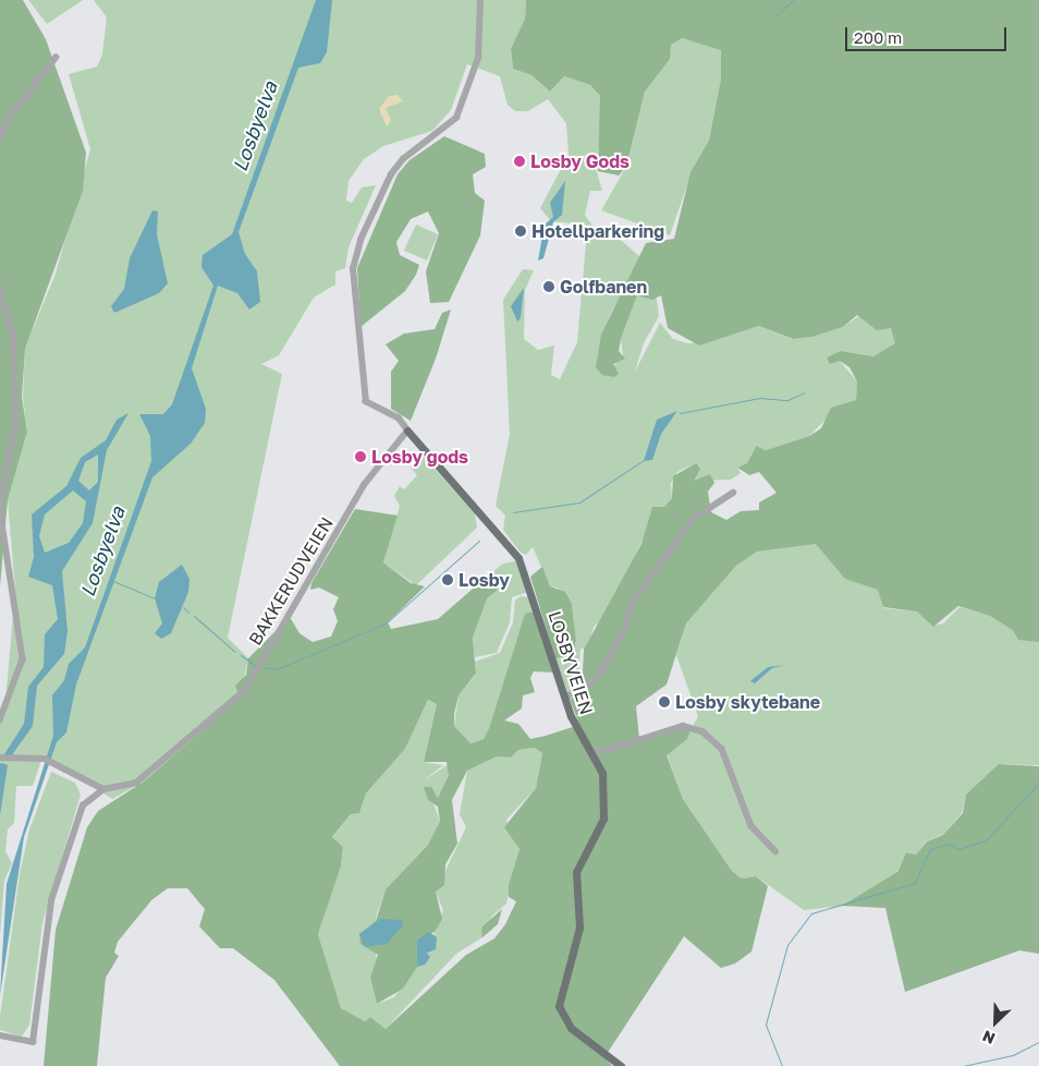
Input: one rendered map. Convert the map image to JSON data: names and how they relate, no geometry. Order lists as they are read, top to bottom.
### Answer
{
  "streets": {
    "main road": ["LOSBYVEIEN"],
    "street": ["BAKKERUDVEIEN"]
  },
  "crossings": [
    ["BAKKERUDVEIEN", "LOSBYVEIEN"]
  ],
  "water": ["Losbyelva"],
  "places": [
    "Losby Gods",
    "Hotellparkering",
    "Golfbanen",
    "Losby gods",
    "Losby",
    "Losby skytebane"
  ],
  "scale_bar": "200 m",
  "north": "bottom left"
}
